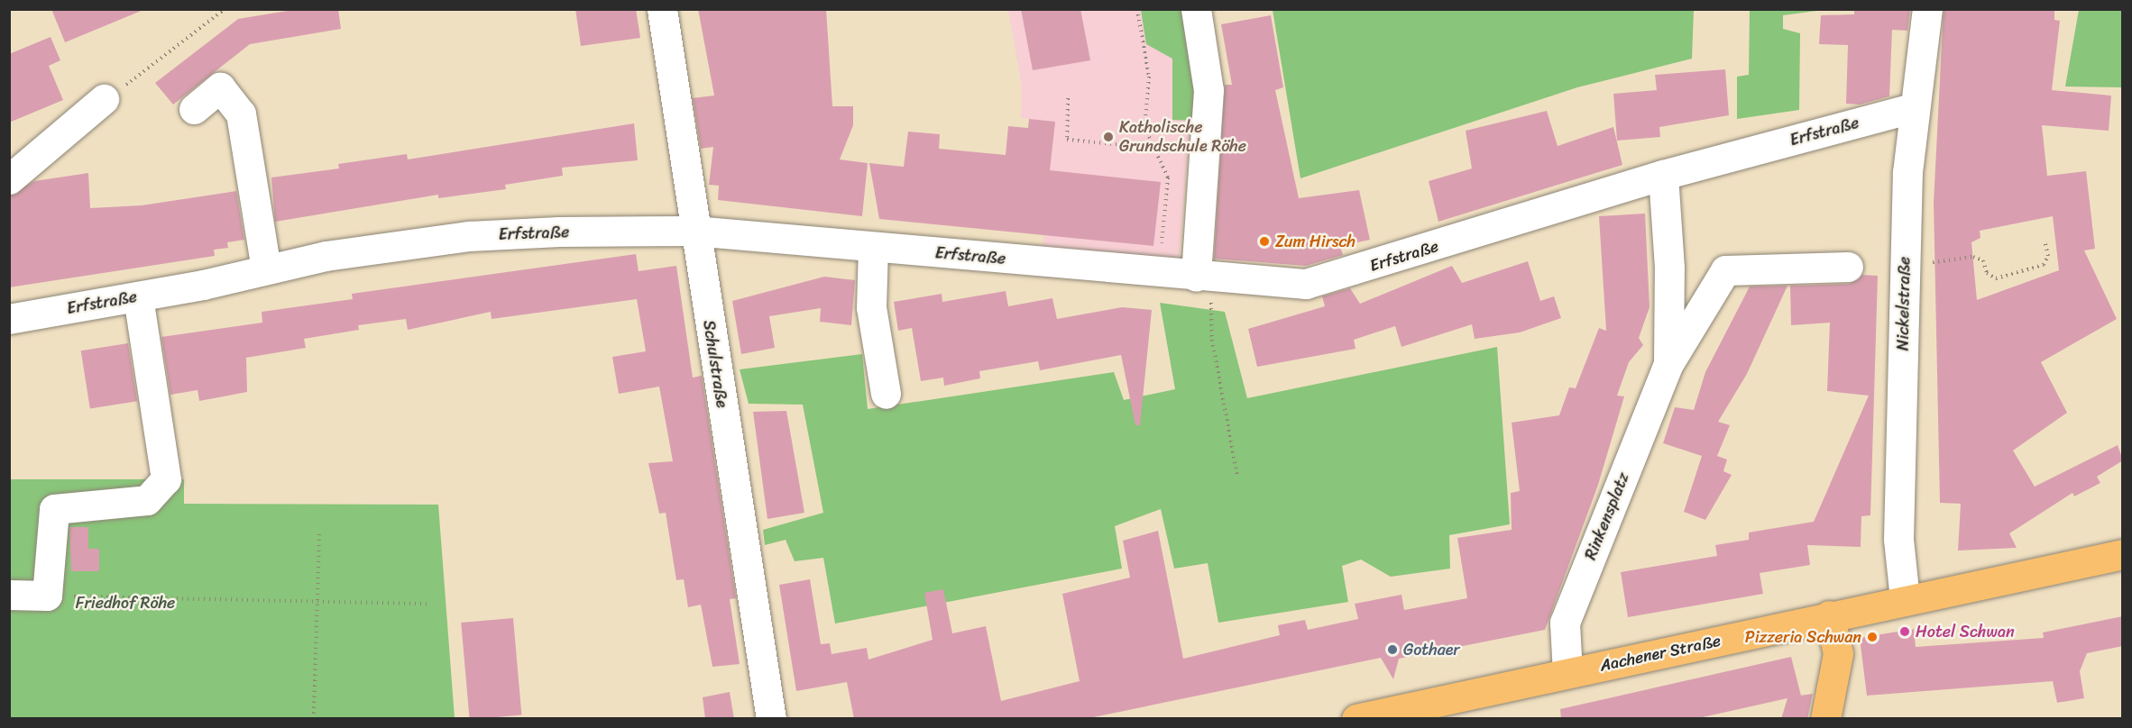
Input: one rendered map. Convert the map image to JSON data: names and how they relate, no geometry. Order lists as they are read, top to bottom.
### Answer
{
  "streets": {
    "main road": ["Aachener Straße"],
    "street": [
      "Erfstraße",
      "Nickelstraße",
      "Schulstraße",
      "Rinkensplatz"
    ]
  },
  "crossings": [
    ["Erfstraße", "Nickelstraße"],
    ["Erfstraße", "Schulstraße"],
    ["Erfstraße", "Rinkensplatz"],
    ["Nickelstraße", "Aachener Straße"],
    ["Rinkensplatz", "Aachener Straße"]
  ],
  "parks": ["Friedhof Röhe"],
  "places": [
    "Katholische Grundschule Röhe",
    "Zum Hirsch",
    "Hotel Schwan",
    "Pizzeria Schwan",
    "Gothaer"
  ]
}
